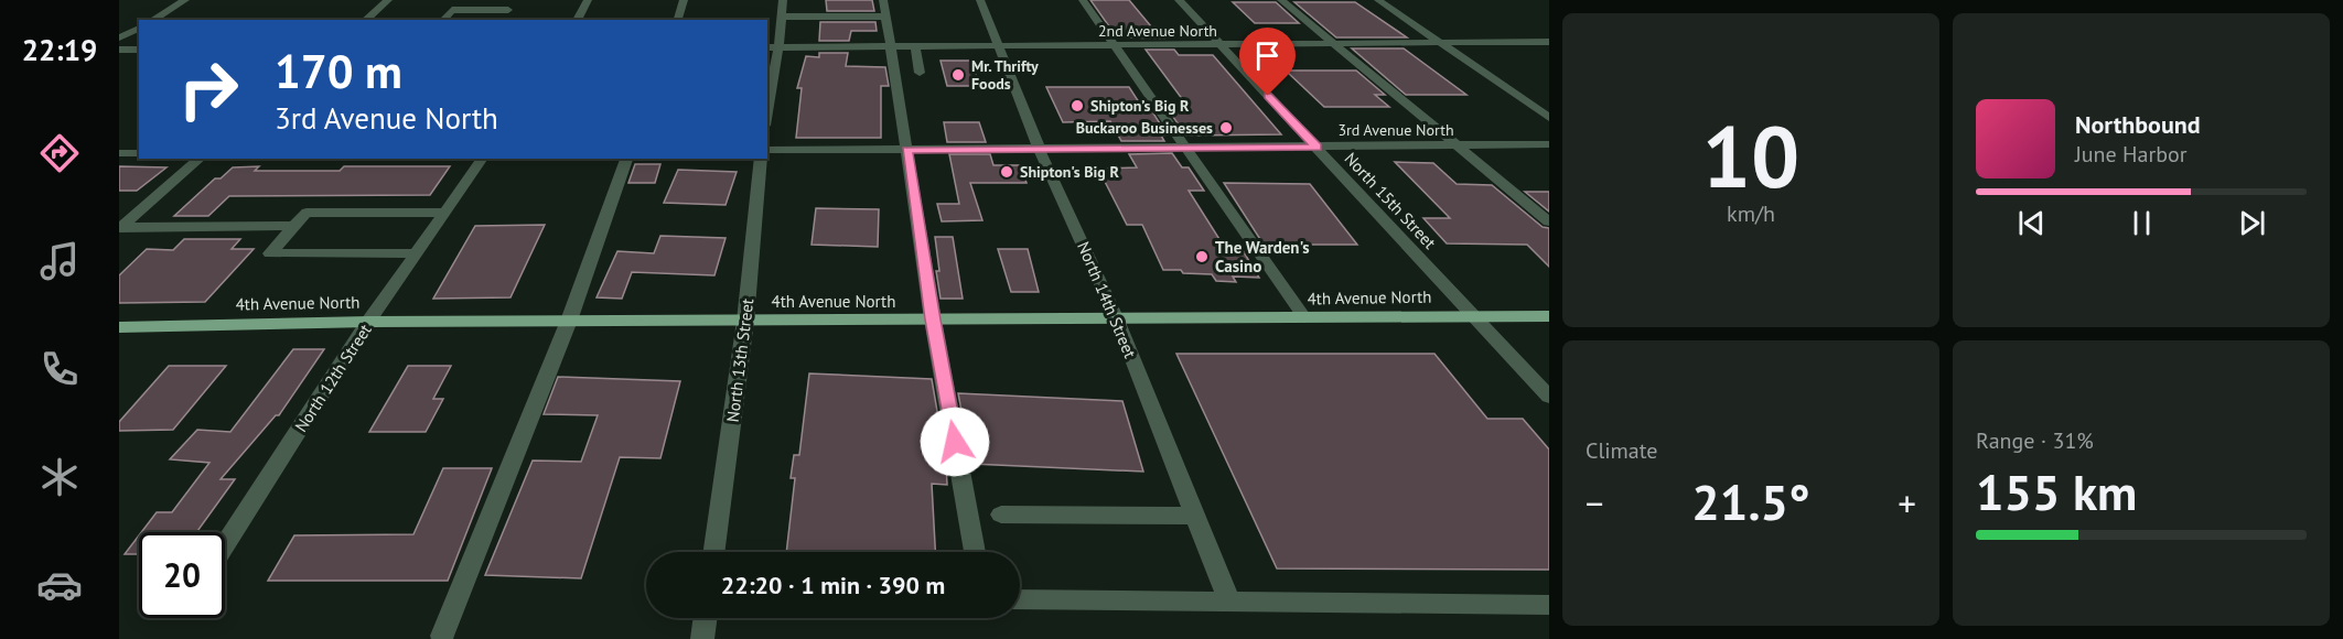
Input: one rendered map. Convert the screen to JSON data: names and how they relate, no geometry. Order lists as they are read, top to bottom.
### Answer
{
  "streets": {
    "main road": ["4th Avenue North"],
    "street": [
      "2nd Avenue North",
      "3rd Avenue North",
      "North 15th Street",
      "North 14th Street",
      "North 13th Street",
      "North 12th Street"
    ]
  },
  "crossings": [
    ["2nd Avenue North", "North 15th Street"],
    ["2nd Avenue North", "North 14th Street"],
    ["3rd Avenue North", "North 15th Street"],
    ["3rd Avenue North", "North 14th Street"],
    ["North 15th Street", "4th Avenue North"],
    ["4th Avenue North", "North 14th Street"],
    ["4th Avenue North", "North 13th Street"],
    ["4th Avenue North", "North 12th Street"]
  ],
  "places": [
    "Mr. Thrifty Foods",
    "Shipton’s Big R",
    "Buckaroo Businesses",
    "Shipton's Big R",
    "The Warden's Casino"
  ],
  "page": {
    "tabs": "22:19",
    "tile": [
      ["10", "km/h"],
      "Climate",
      ["Range · 31%", "155 km"]
    ],
    "turn": ["170 m", "3rd Avenue North"],
    "song": ["Northbound", "June Harbor"],
    "heat": ["−", "21.5°", "+"],
    "limit": "20",
    "trip": "22:20 · 1 min · 390 m"
  }
}
